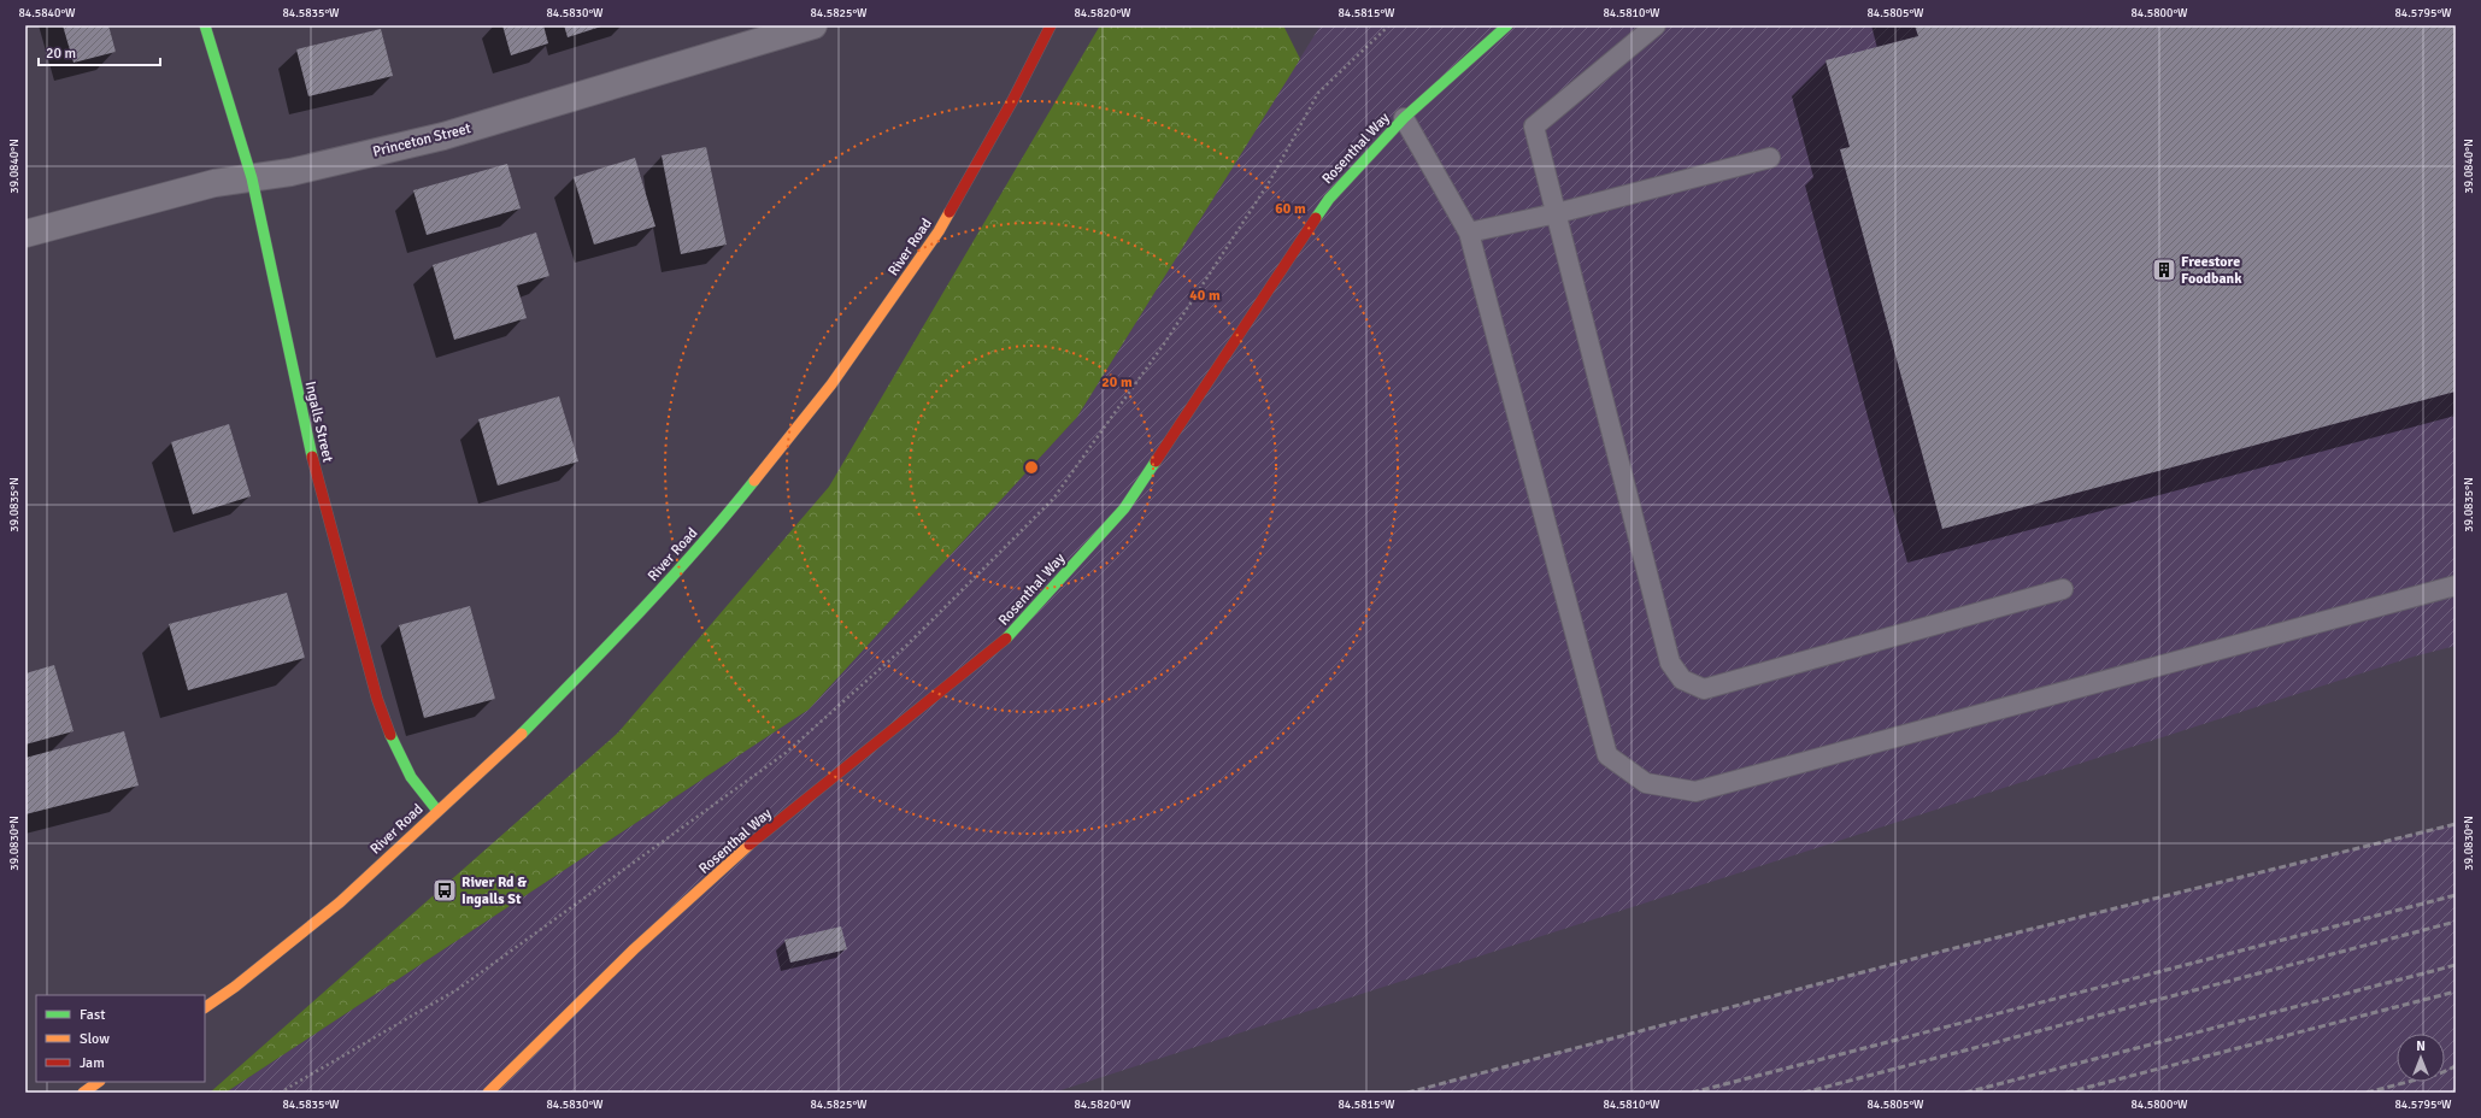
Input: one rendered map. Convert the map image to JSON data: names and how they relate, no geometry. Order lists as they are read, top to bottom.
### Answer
{
  "streets": {
    "street": [
      "Princeton Street",
      "Rosenthal Way",
      "River Road",
      "Ingalls Street"
    ]
  },
  "crossings": [
    ["Princeton Street", "Ingalls Street"],
    ["River Road", "Ingalls Street"]
  ],
  "places": {
    "building": ["Freestore Foodbank"],
    "bus stop": ["River Rd & Ingalls St"]
  },
  "legend": ["Fast", "Slow", "Jam"],
  "scale_bar": "20 m",
  "north": "top",
  "coordinates": [
    "84.5840°W",
    "84.5835°W",
    "84.5830°W",
    "84.5825°W",
    "84.5820°W",
    "84.5815°W",
    "84.5810°W",
    "84.5805°W",
    "84.5800°W",
    "84.5795°W",
    "39.0840°N",
    "39.0835°N",
    "39.0830°N"
  ],
  "rings": ["60 m", "40 m", "20 m"]
}
